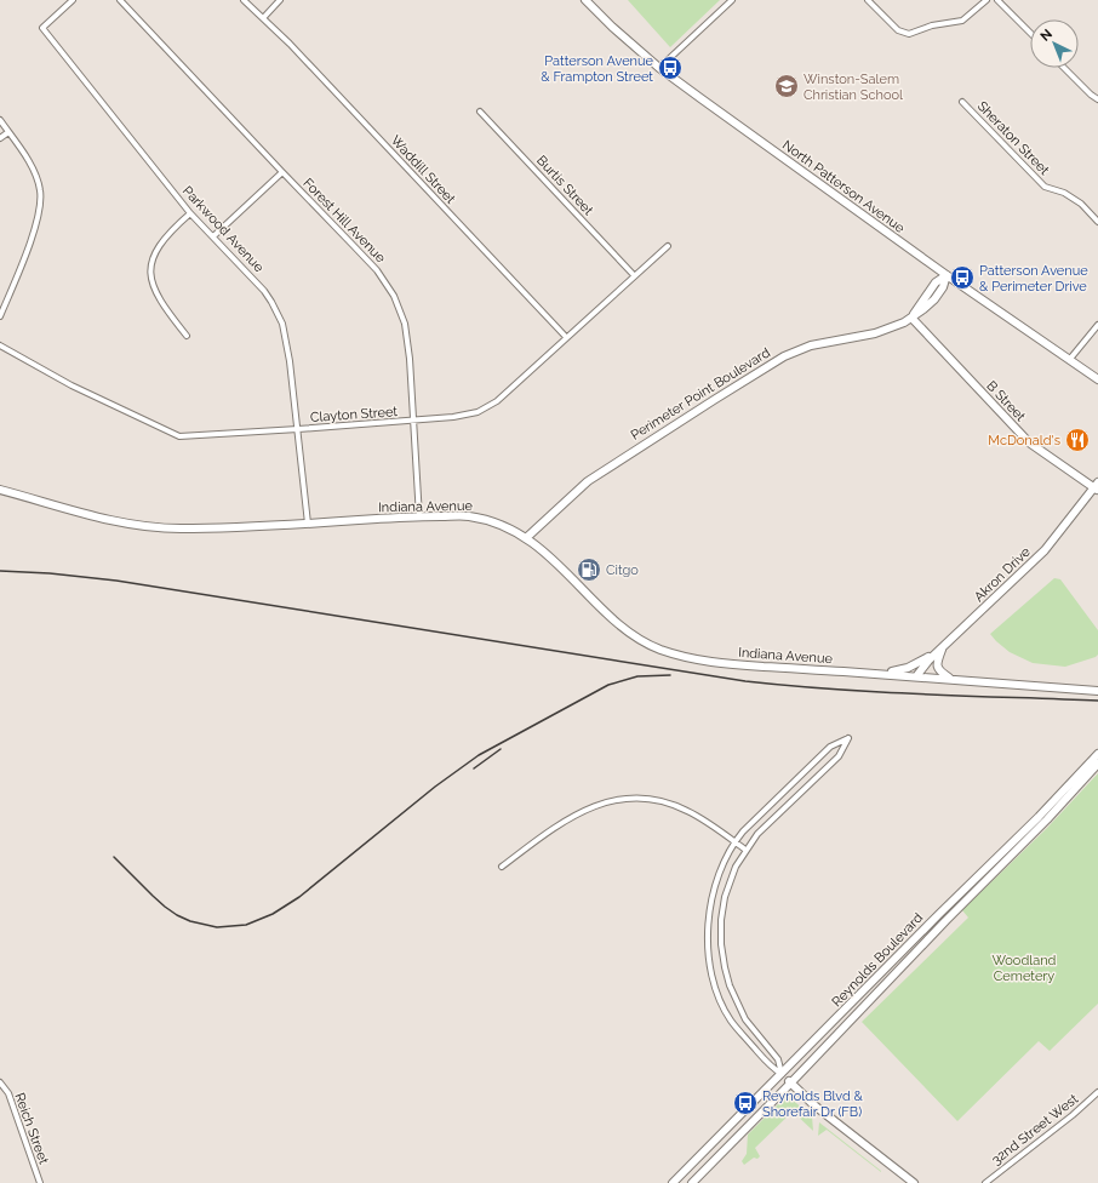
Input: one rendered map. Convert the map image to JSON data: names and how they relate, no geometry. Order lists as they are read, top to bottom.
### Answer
{
  "streets": {
    "main road": [
      "North Patterson Avenue",
      "Perimeter Point Boulevard",
      "B Street",
      "Indiana Avenue",
      "Akron Drive",
      "Reynolds Boulevard"
    ],
    "street": [
      "Sheraton Street",
      "Waddill Street",
      "Burtis Street",
      "Forest Hill Avenue",
      "Parkwood Avenue",
      "Clayton Street",
      "Reich Street",
      "32nd Street West"
    ]
  },
  "crossings": [
    ["Waddill Street", "Clayton Street"],
    ["Burtis Street", "Clayton Street"],
    ["North Patterson Avenue", "Perimeter Point Boulevard"],
    ["Forest Hill Avenue", "Clayton Street"],
    ["Forest Hill Avenue", "Indiana Avenue"],
    ["Parkwood Avenue", "Clayton Street"],
    ["Parkwood Avenue", "Indiana Avenue"],
    ["Perimeter Point Boulevard", "B Street"],
    ["Perimeter Point Boulevard", "Indiana Avenue"],
    ["B Street", "Akron Drive"],
    ["Indiana Avenue", "Akron Drive"]
  ],
  "parks": ["Woodland Cemetery"],
  "places": {
    "bus stop": ["Patterson Avenue & Frampton Street", "Patterson Avenue & Perimeter Drive", "Reynolds Blvd & Shorefair Dr (FB)"],
    "school or university": ["Winston-Salem Christian School"],
    "restaurant": ["McDonald's"],
    "fuel station": ["Citgo"]
  },
  "north": "top left"
}
